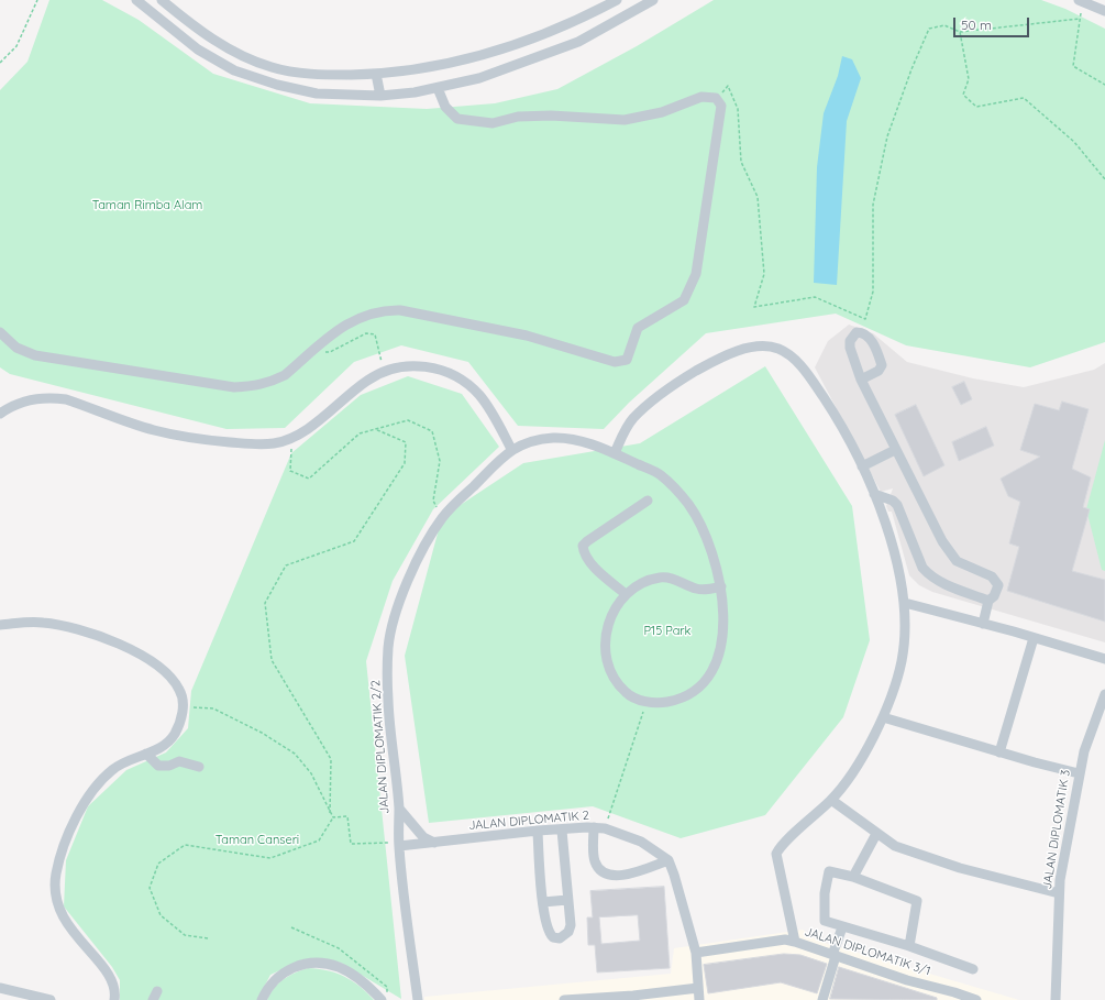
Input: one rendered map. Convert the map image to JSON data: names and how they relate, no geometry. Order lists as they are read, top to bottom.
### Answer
{
  "streets": {
    "street": [
      "JALAN DIPLOMATIK 2/2",
      "JALAN DIPLOMATIK 2",
      "JALAN DIPLOMATIK 3",
      "JALAN DIPLOMATIK 3/1"
    ]
  },
  "crossings": [
    ["JALAN DIPLOMATIK 2/2", "JALAN DIPLOMATIK 2"]
  ],
  "parks": ["Taman Rimba Alam", "P15 Park", "Taman Canseri"],
  "scale_bar": "50 m"
}
